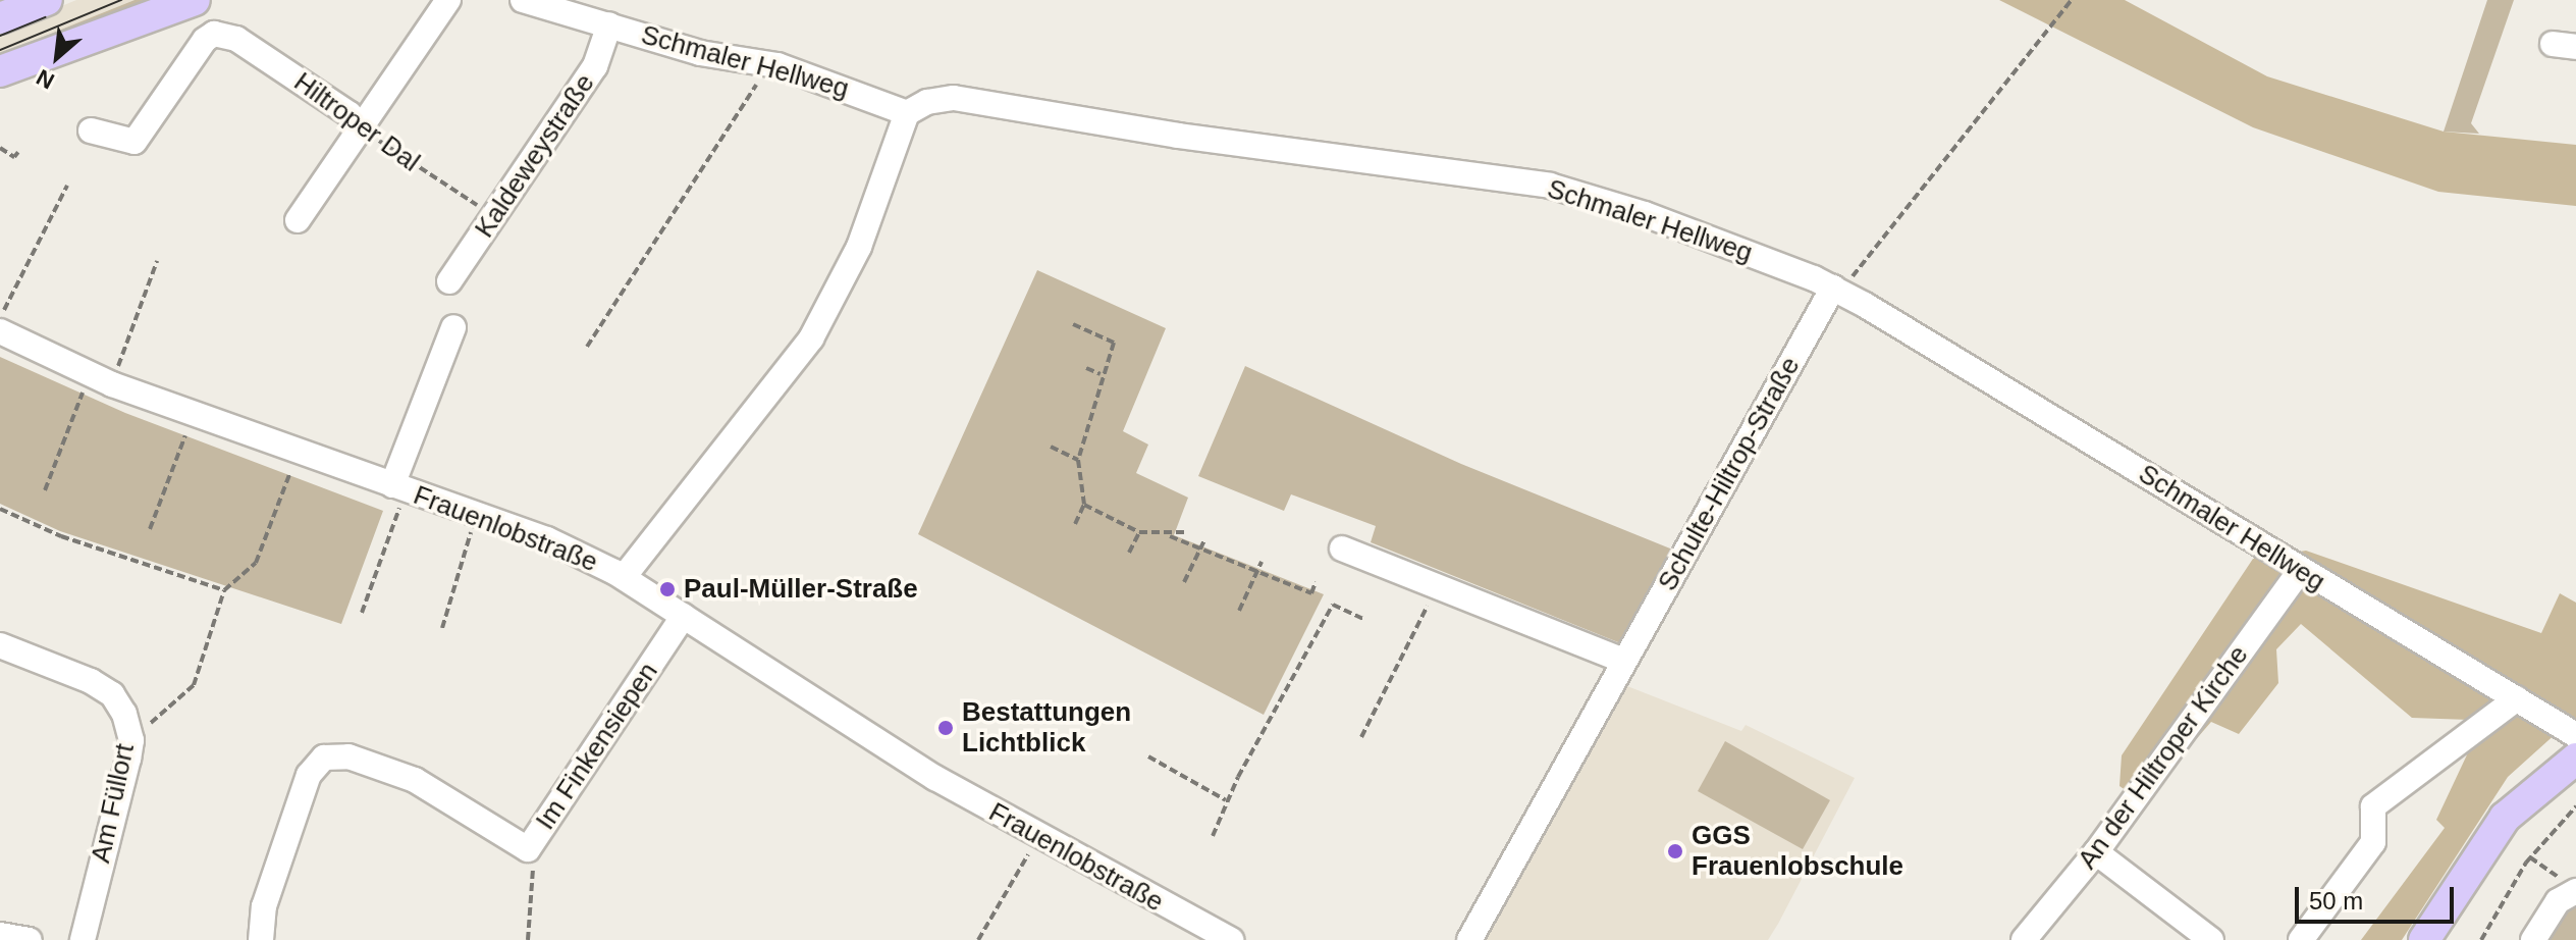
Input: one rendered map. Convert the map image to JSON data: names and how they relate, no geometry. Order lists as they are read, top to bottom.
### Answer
{
  "streets": {
    "street": [
      "Schmaler Hellweg",
      "Hiltroper Dal",
      "Kaldeweystraße",
      "Schulte-Hiltrop-Straße",
      "Frauenlobstraße",
      "Im Finkensiepen",
      "An der Hiltroper Kirche",
      "Am Füllort"
    ]
  },
  "crossings": [
    ["Schmaler Hellweg", "Kaldeweystraße"],
    ["Schmaler Hellweg", "Schulte-Hiltrop-Straße"],
    ["Schmaler Hellweg", "An der Hiltroper Kirche"],
    ["Hiltroper Dal", "Kaldeweystraße"],
    ["Frauenlobstraße", "Im Finkensiepen"]
  ],
  "places": ["Paul-Müller-Straße", "Bestattungen Lichtblick", "GGS Frauenlobschule"],
  "scale_bar": "50 m",
  "north": "bottom left"
}
